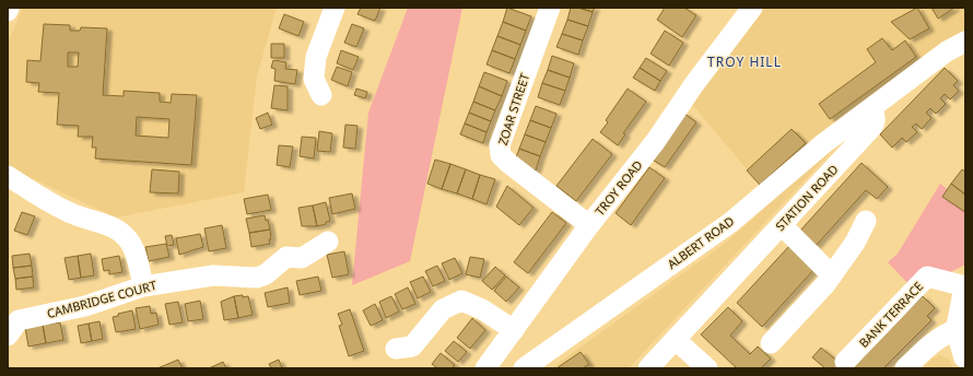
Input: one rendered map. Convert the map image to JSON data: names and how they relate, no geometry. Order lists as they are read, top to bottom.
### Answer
{
  "streets": {
    "street": [
      "ZOAR STREET",
      "TROY ROAD",
      "STATION ROAD",
      "ALBERT ROAD",
      "CAMBRIDGE COURT",
      "BANK TERRACE"
    ]
  },
  "crossings": [
    ["ZOAR STREET", "TROY ROAD"],
    ["STATION ROAD", "ALBERT ROAD"]
  ],
  "districts": ["TROY HILL"]
}
